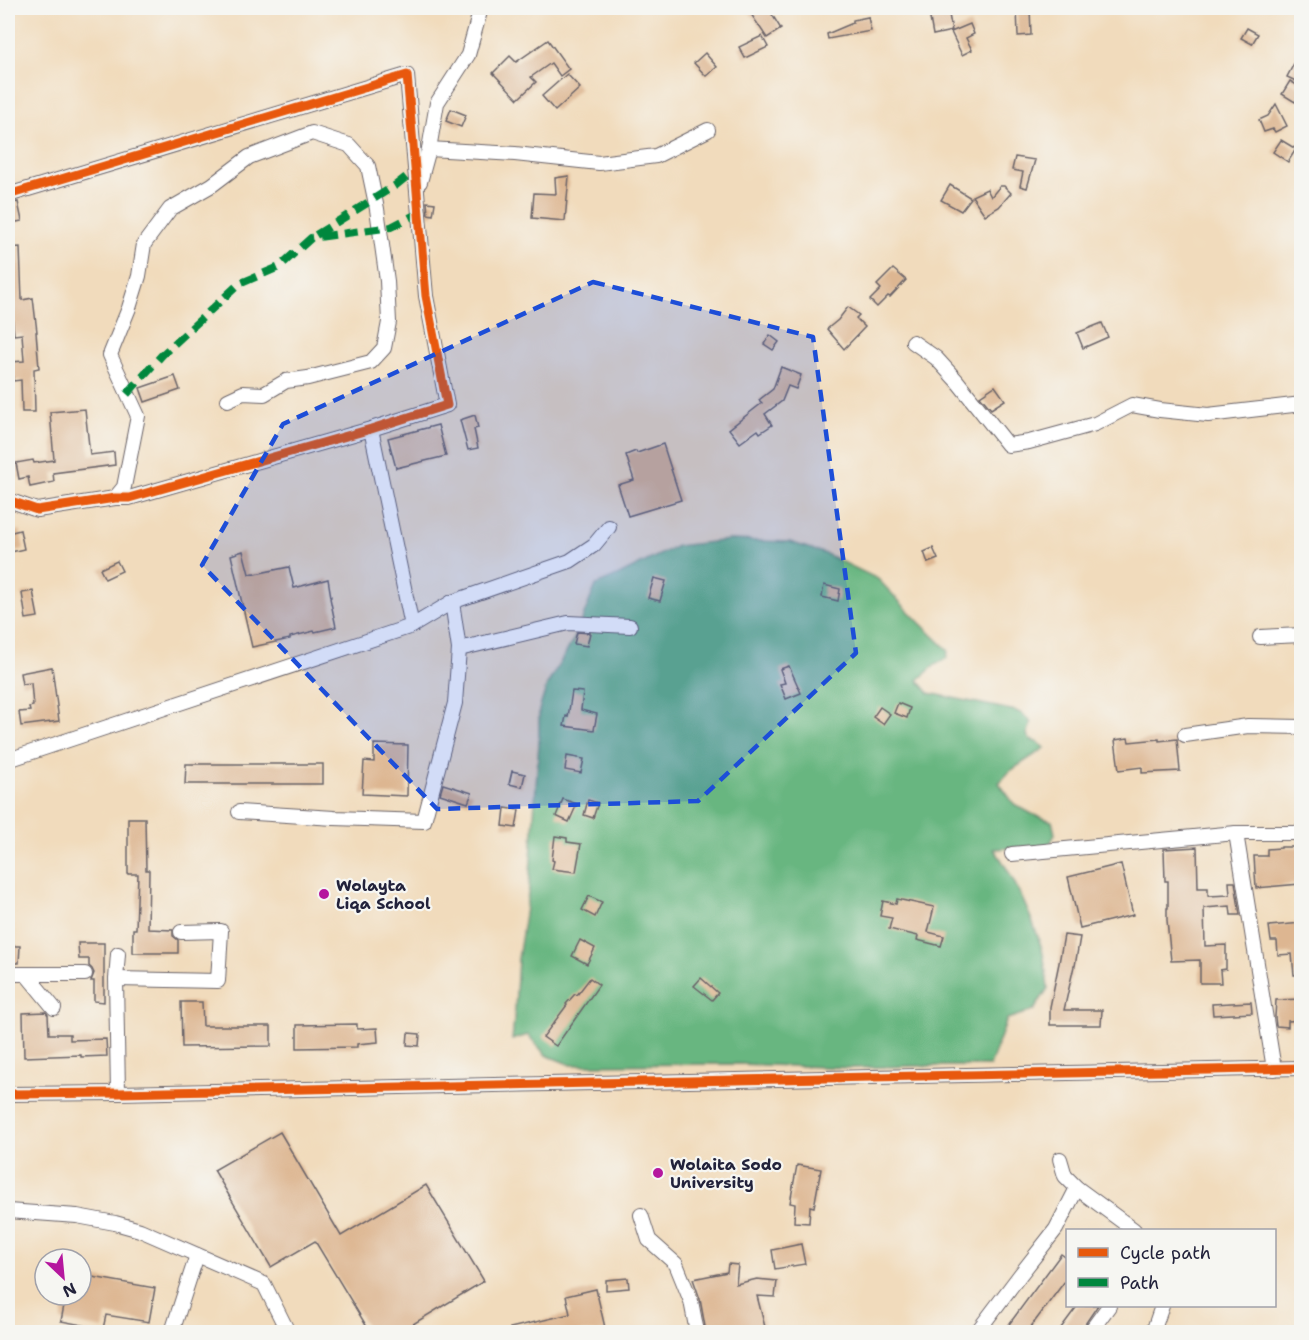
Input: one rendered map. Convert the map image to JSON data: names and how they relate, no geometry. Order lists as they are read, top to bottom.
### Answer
{
  "places": ["Wolayta Liqa School", "Wolaita Sodo University"],
  "legend": ["Cycle path", "Path"],
  "north": "bottom right"
}
